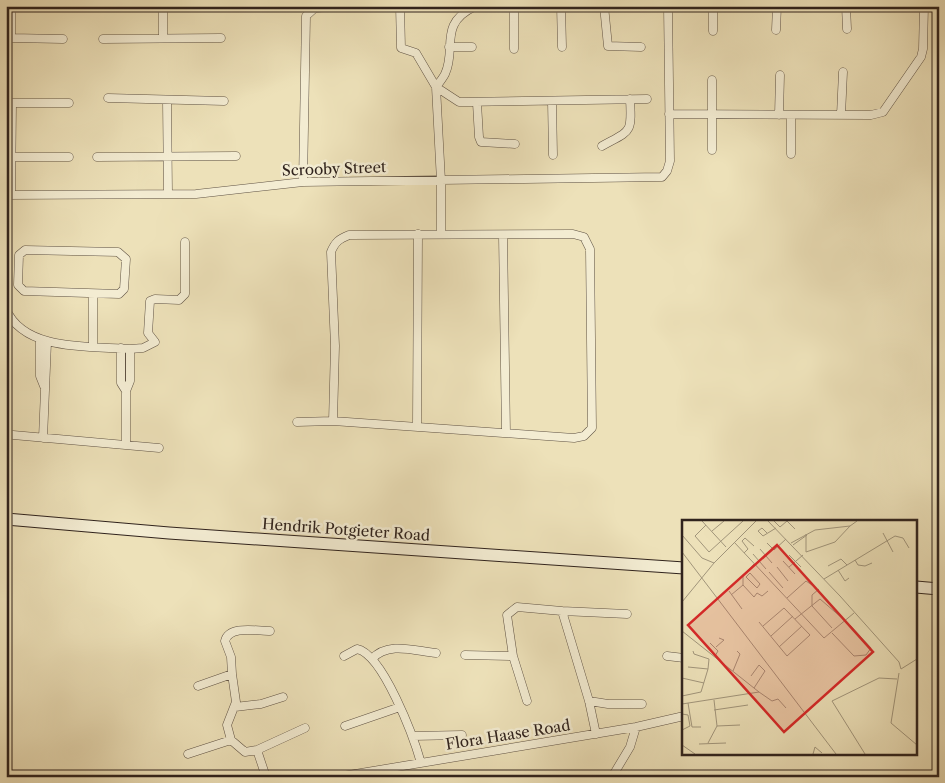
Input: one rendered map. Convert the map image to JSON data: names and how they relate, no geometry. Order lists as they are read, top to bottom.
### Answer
{
  "streets": {
    "main road": ["Hendrik Potgieter Road"],
    "street": ["Scrooby Street", "Flora Haase Road"]
  }
}
